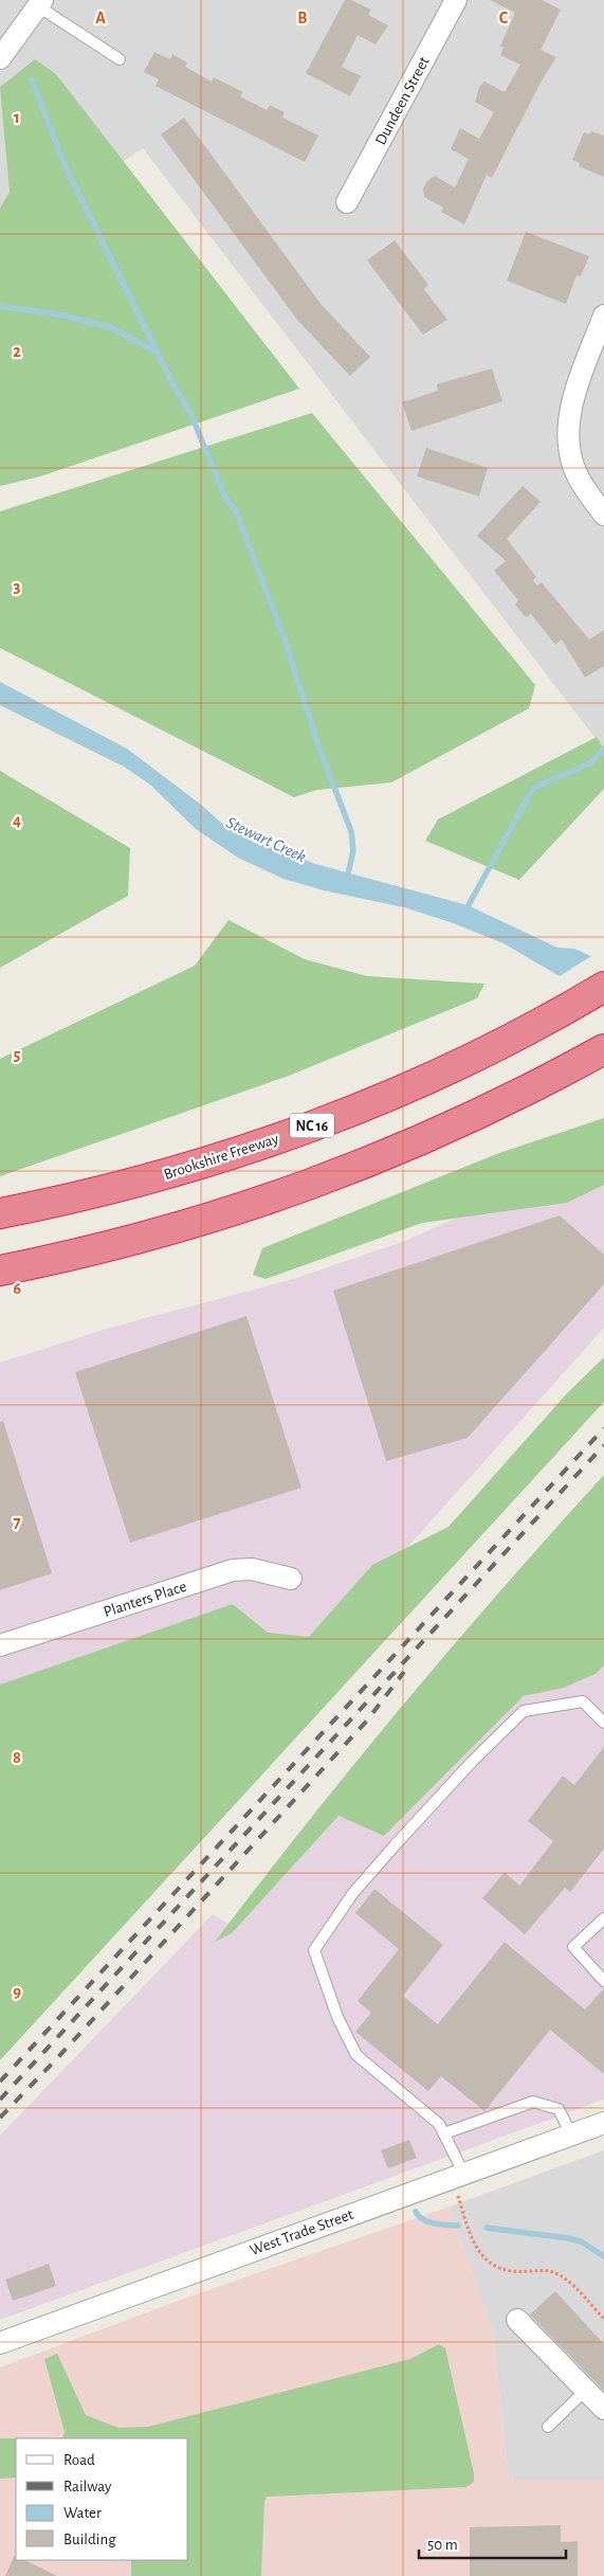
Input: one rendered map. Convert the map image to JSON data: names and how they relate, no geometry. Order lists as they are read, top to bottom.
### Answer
{
  "streets": {
    "highway": ["NC 16", "Brookshire Freeway"],
    "street": ["Dundeen Street", "Planters Place", "West Trade Street"]
  },
  "water": ["Stewart Creek"],
  "legend": [
    "Road",
    "Railway",
    "Water",
    "Building"
  ],
  "scale_bar": "50 m",
  "grid": {
    "columns": ["A", "B", "C"],
    "rows": [
      "1",
      "2",
      "3",
      "4",
      "5",
      "6",
      "7",
      "8",
      "9"
    ]
  }
}
